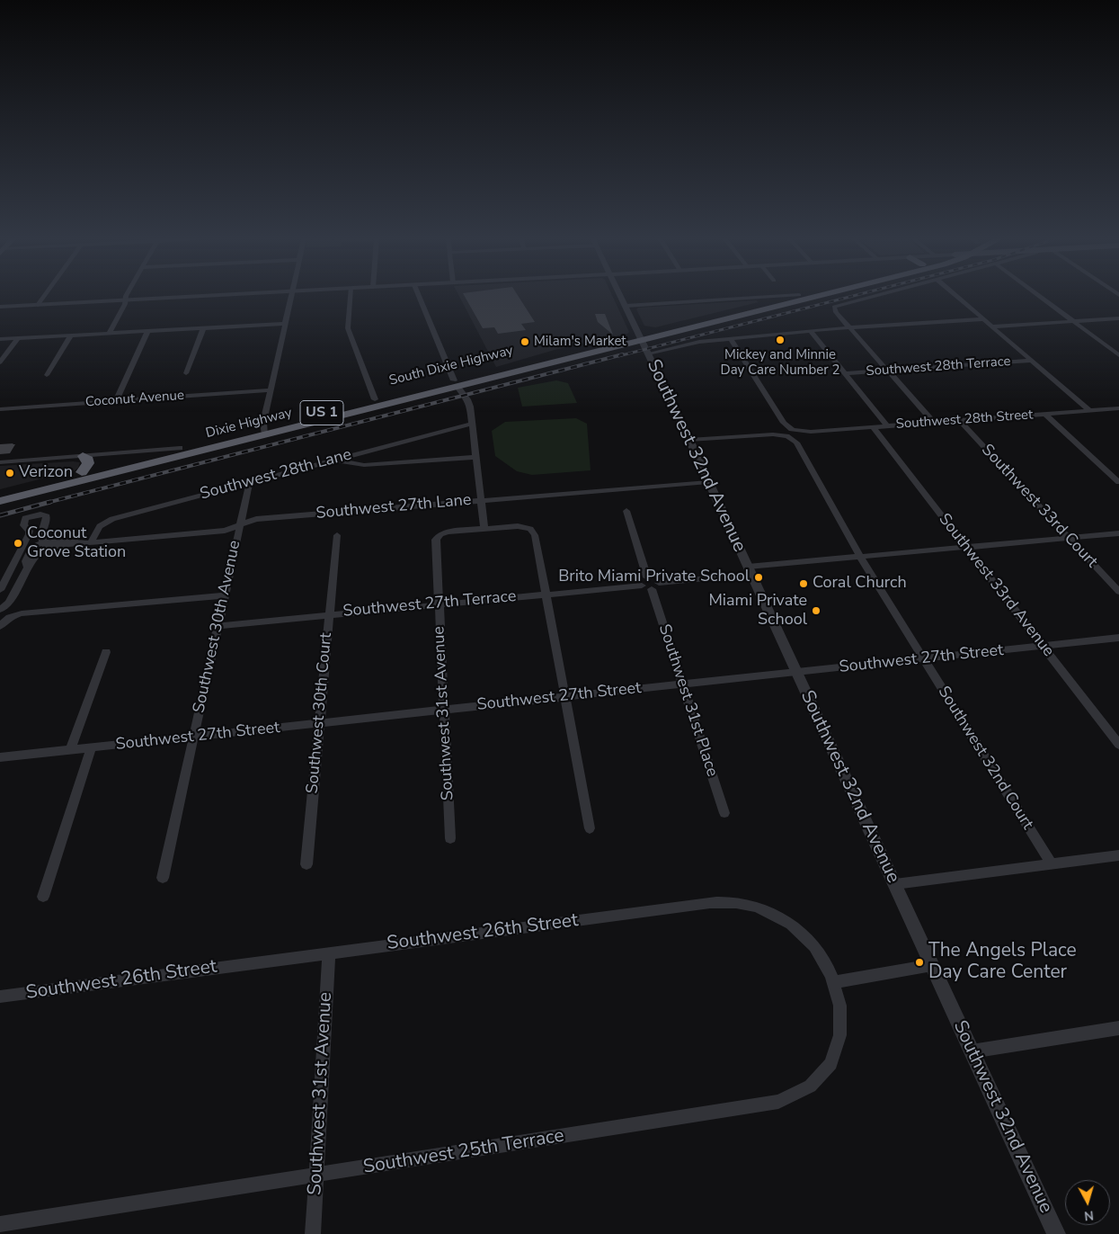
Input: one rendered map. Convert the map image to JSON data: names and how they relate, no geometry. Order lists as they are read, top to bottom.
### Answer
{
  "streets": {
    "highway": ["South Dixie Highway", "US 1", "Dixie Highway"],
    "street": [
      "Southwest 28th Terrace",
      "Coconut Avenue",
      "Southwest 28th Street",
      "Southwest 32nd Avenue",
      "Southwest 28th Lane",
      "Southwest 33rd Court",
      "Southwest 27th Lane",
      "Southwest 33rd Avenue",
      "Southwest 27th Terrace",
      "Southwest 30th Avenue",
      "Southwest 27th Street",
      "Southwest 31st Place",
      "Southwest 30th Court",
      "Southwest 31st Avenue",
      "Southwest 32nd Court",
      "Southwest 26th Street",
      "Southwest 25th Terrace"
    ]
  },
  "crossings": [
    ["South Dixie Highway", "US 1"],
    ["South Dixie Highway", "Dixie Highway"],
    ["South Dixie Highway", "Southwest 32nd Avenue"],
    ["US 1", "Southwest 32nd Avenue"],
    ["Southwest 28th Street", "Southwest 32nd Avenue"],
    ["Southwest 28th Street", "Southwest 33rd Court"],
    ["Southwest 28th Street", "Southwest 33rd Avenue"],
    ["Southwest 28th Street", "Southwest 32nd Court"],
    ["Southwest 32nd Avenue", "Southwest 27th Lane"],
    ["Southwest 32nd Avenue", "Southwest 27th Terrace"],
    ["Southwest 32nd Avenue", "Southwest 27th Street"],
    ["Southwest 28th Lane", "Southwest 27th Lane"],
    ["Southwest 28th Lane", "Southwest 30th Avenue"],
    ["Southwest 33rd Court", "Southwest 27th Terrace"],
    ["Southwest 27th Lane", "Southwest 30th Avenue"],
    ["Southwest 33rd Avenue", "Southwest 27th Terrace"],
    ["Southwest 33rd Avenue", "Southwest 27th Street"],
    ["Southwest 27th Terrace", "Southwest 30th Avenue"],
    ["Southwest 27th Terrace", "Southwest 31st Place"],
    ["Southwest 27th Terrace", "Southwest 30th Court"],
    ["Southwest 27th Terrace", "Southwest 31st Avenue"],
    ["Southwest 27th Terrace", "Southwest 32nd Court"],
    ["Southwest 30th Avenue", "Southwest 27th Street"],
    ["Southwest 27th Street", "Southwest 31st Place"],
    ["Southwest 27th Street", "Southwest 30th Court"],
    ["Southwest 27th Street", "Southwest 31st Avenue"],
    ["Southwest 27th Street", "Southwest 32nd Court"],
    ["Southwest 31st Avenue", "Southwest 26th Street"],
    ["Southwest 31st Avenue", "Southwest 25th Terrace"],
    ["Southwest 26th Street", "Southwest 25th Terrace"]
  ],
  "places": [
    "Mickey and Minnie Day Care Number 2",
    "Milam's Market",
    "Verizon",
    "Coconut Grove Station",
    "Brito Miami Private School",
    "Coral Church",
    "Miami Private School",
    "The Angels Place Day Care Center"
  ],
  "north": "bottom"
}
